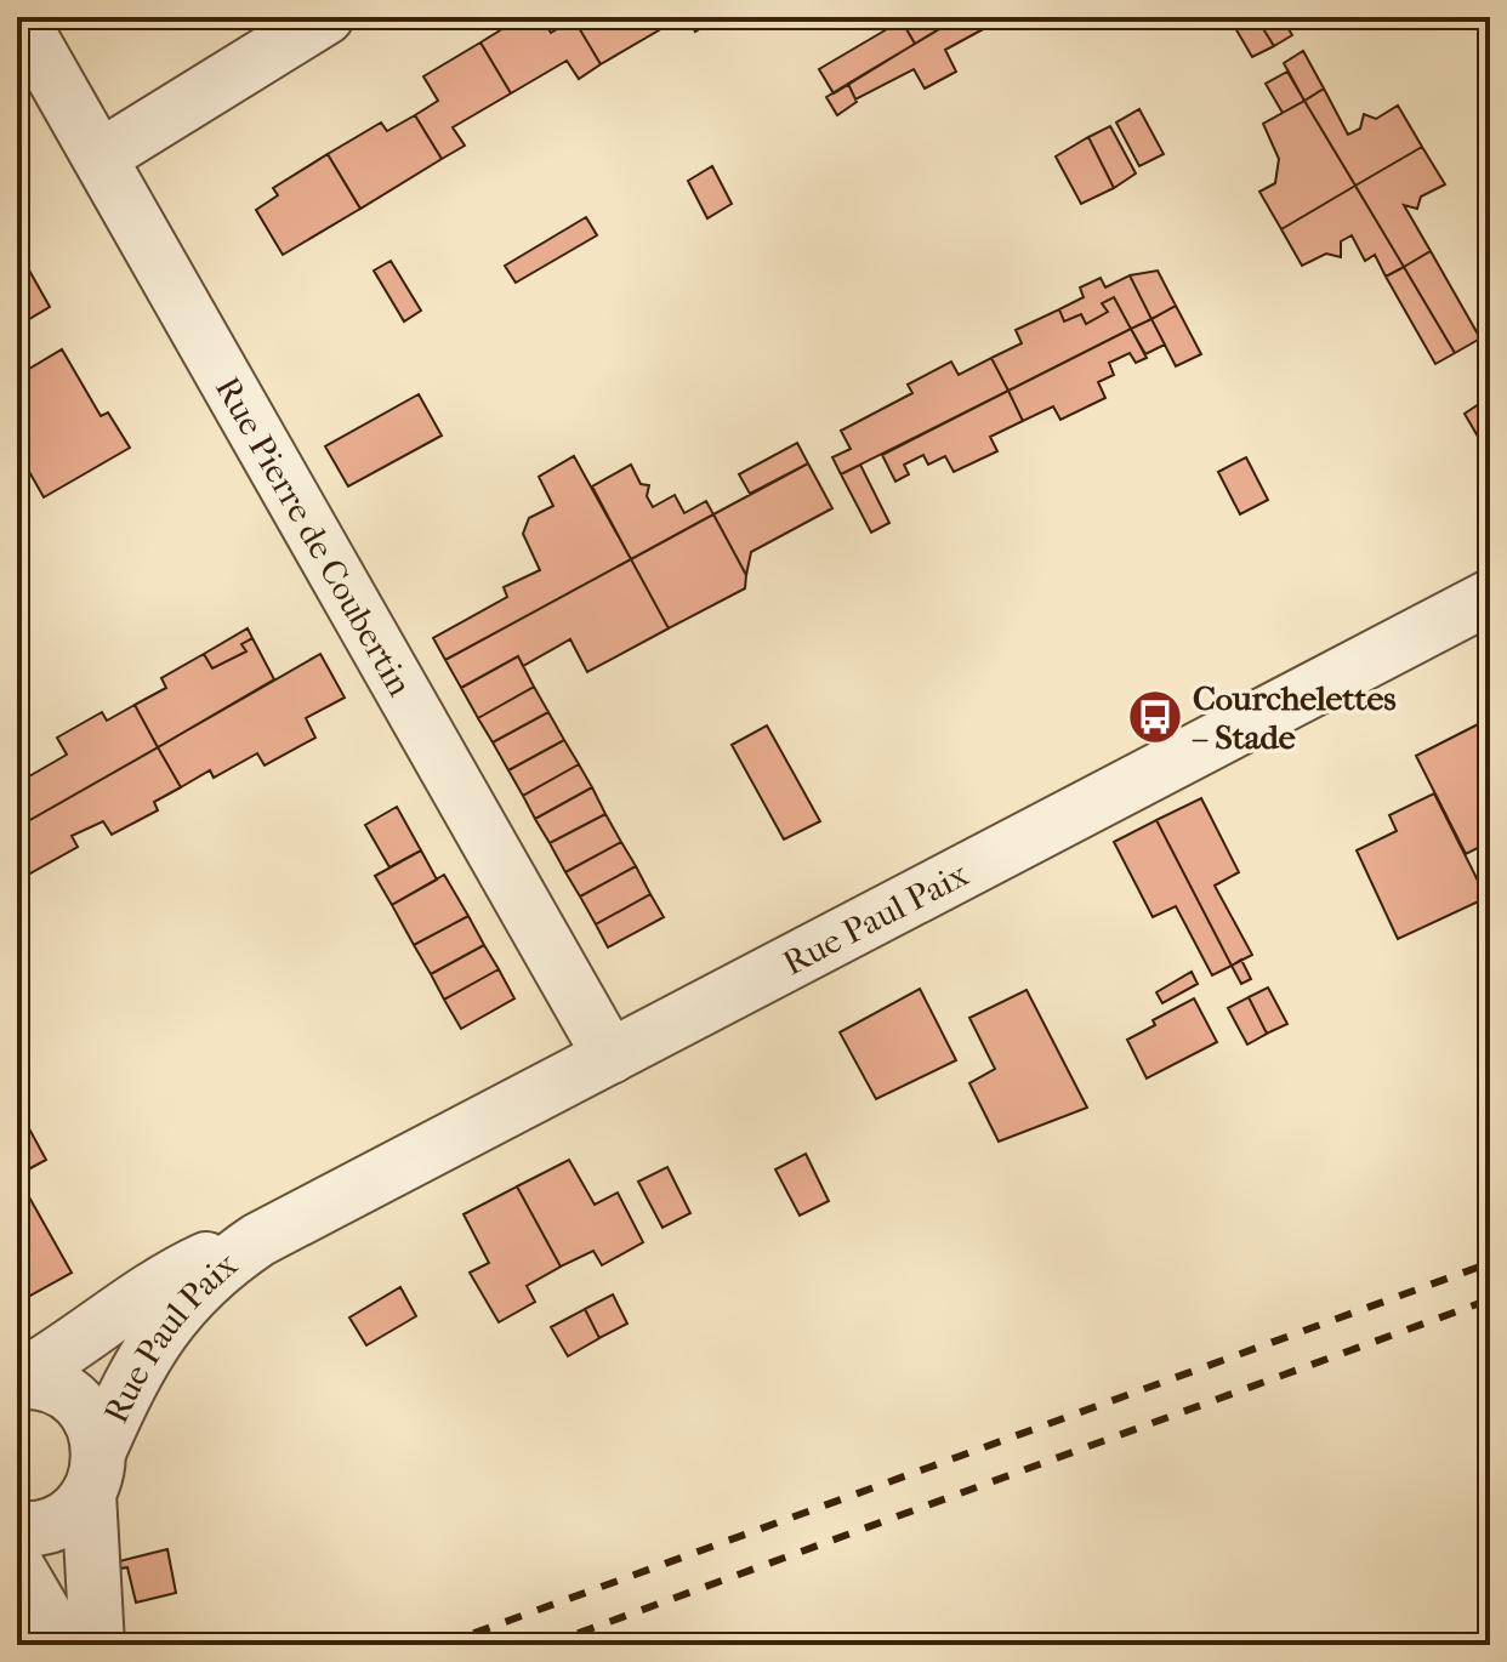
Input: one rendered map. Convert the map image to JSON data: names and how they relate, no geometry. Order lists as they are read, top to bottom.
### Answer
{
  "streets": {
    "street": ["Rue Pierre de Coubertin", "Rue Paul Paix"]
  },
  "crossings": [
    ["Rue Pierre de Coubertin", "Rue Paul Paix"]
  ],
  "places": {
    "bus stop": ["Courchelettes – Stade"]
  }
}
